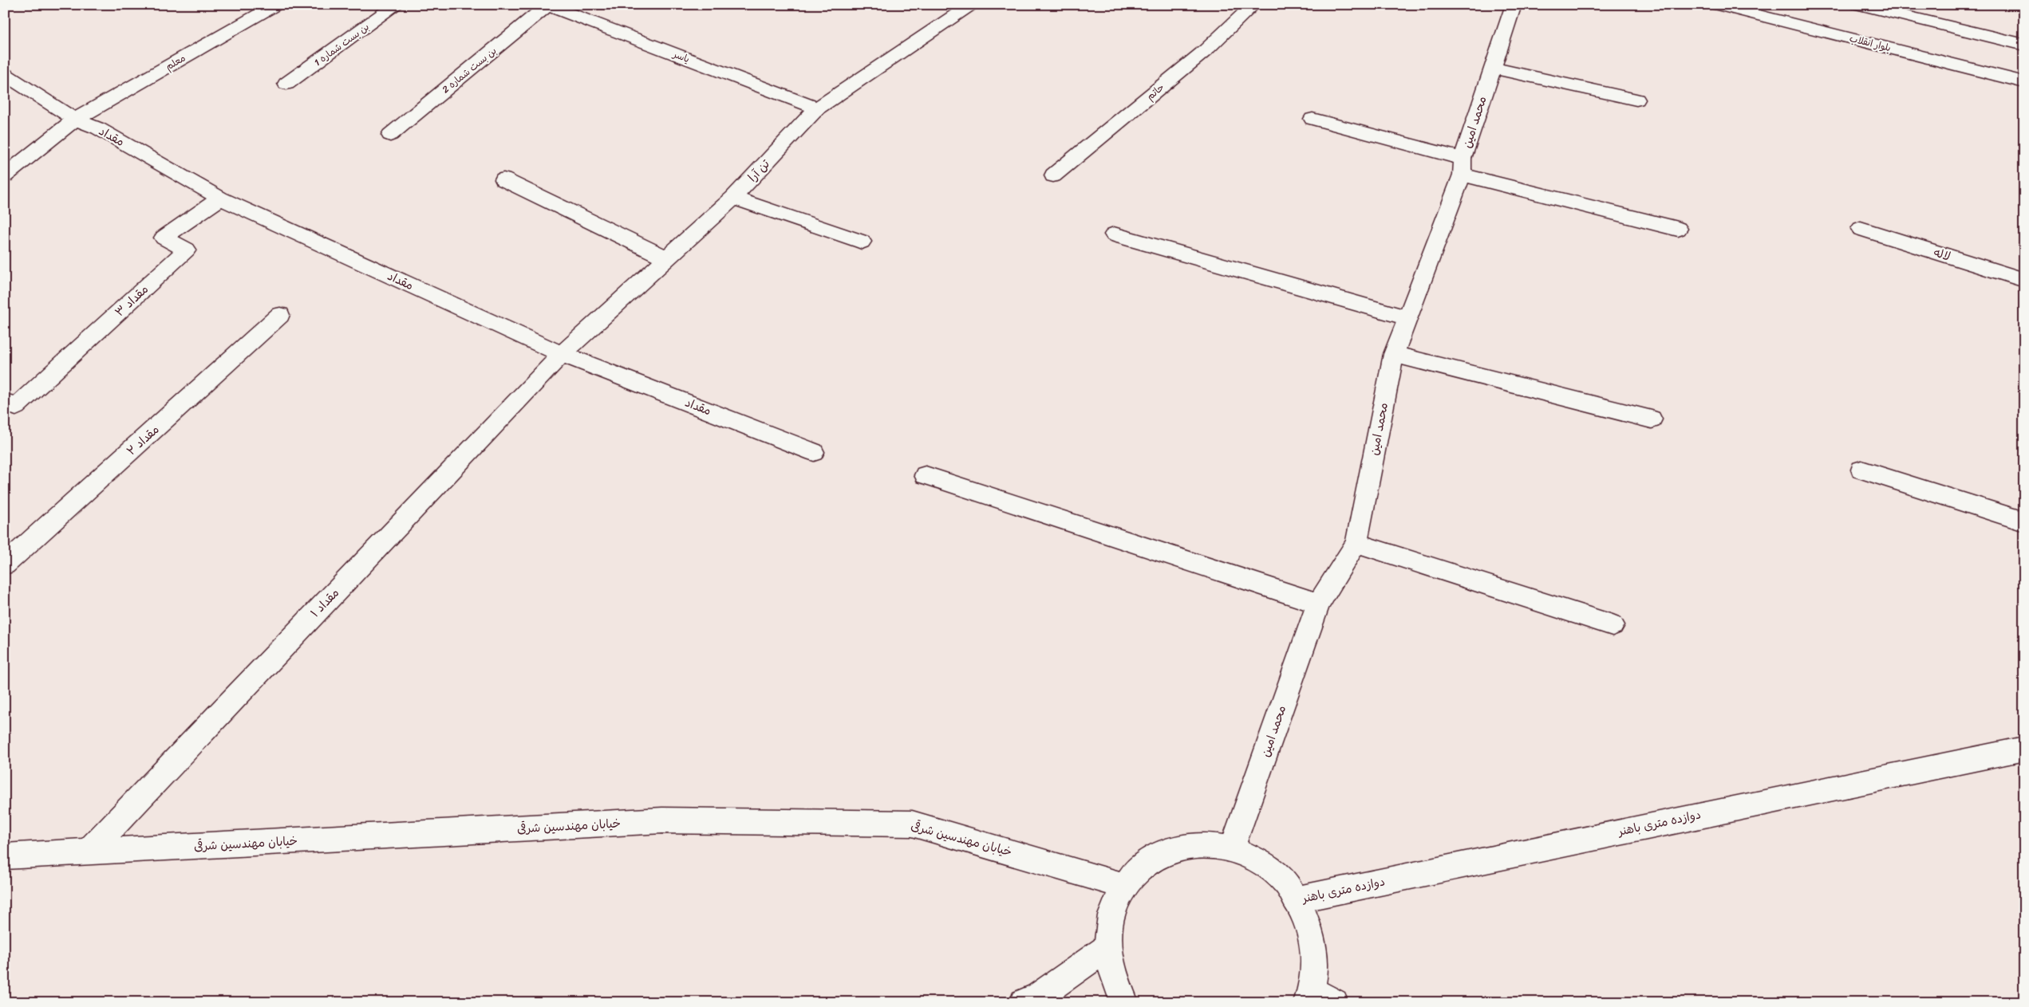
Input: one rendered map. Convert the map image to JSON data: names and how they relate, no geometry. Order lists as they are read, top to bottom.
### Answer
{
  "streets": {
    "street": [
      "بلوار انقلاب",
      "بن بست شماره 1",
      "یاسر",
      "معلم",
      "بن بست شماره 2",
      "حاتم",
      "محمد امین",
      "مقداد",
      "تن آرا",
      "لاله",
      "مقداد ۳",
      "مقداد ۲",
      "مقداد ۱",
      "دوازده متری باهنر",
      "خیابان مهندسین شرقی"
    ]
  },
  "crossings": [
    ["یاسر", "بن بست شماره 2"],
    ["یاسر", "تن آرا"],
    ["معلم", "مقداد"],
    ["مقداد", "تن آرا"],
    ["مقداد", "مقداد ۳"],
    ["مقداد", "مقداد ۱"],
    ["تن آرا", "مقداد ۱"],
    ["مقداد ۱", "خیابان مهندسین شرقی"]
  ]
}
